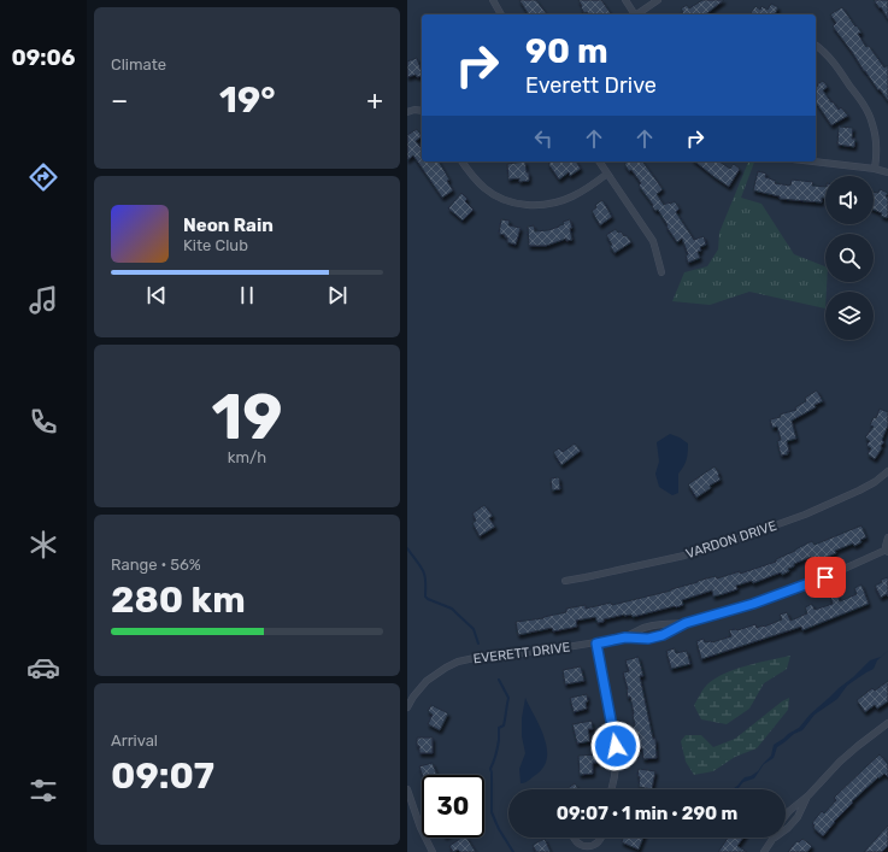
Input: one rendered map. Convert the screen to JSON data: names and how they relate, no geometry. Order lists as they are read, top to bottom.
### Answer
{
  "streets": {
    "street": ["VARDON DRIVE", "EVERETT DRIVE"]
  },
  "page": {
    "tabs": "09:06",
    "tile": [
      "Climate",
      ["19", "km/h"],
      ["Range · 56%", "280 km"],
      ["Arrival", "09:07"]
    ],
    "turn": ["90 m", "Everett Drive"],
    "heat": ["−", "19°", "+"],
    "song": ["Neon Rain", "Kite Club"],
    "limit": "30",
    "trip": "09:07 · 1 min · 290 m"
  }
}
